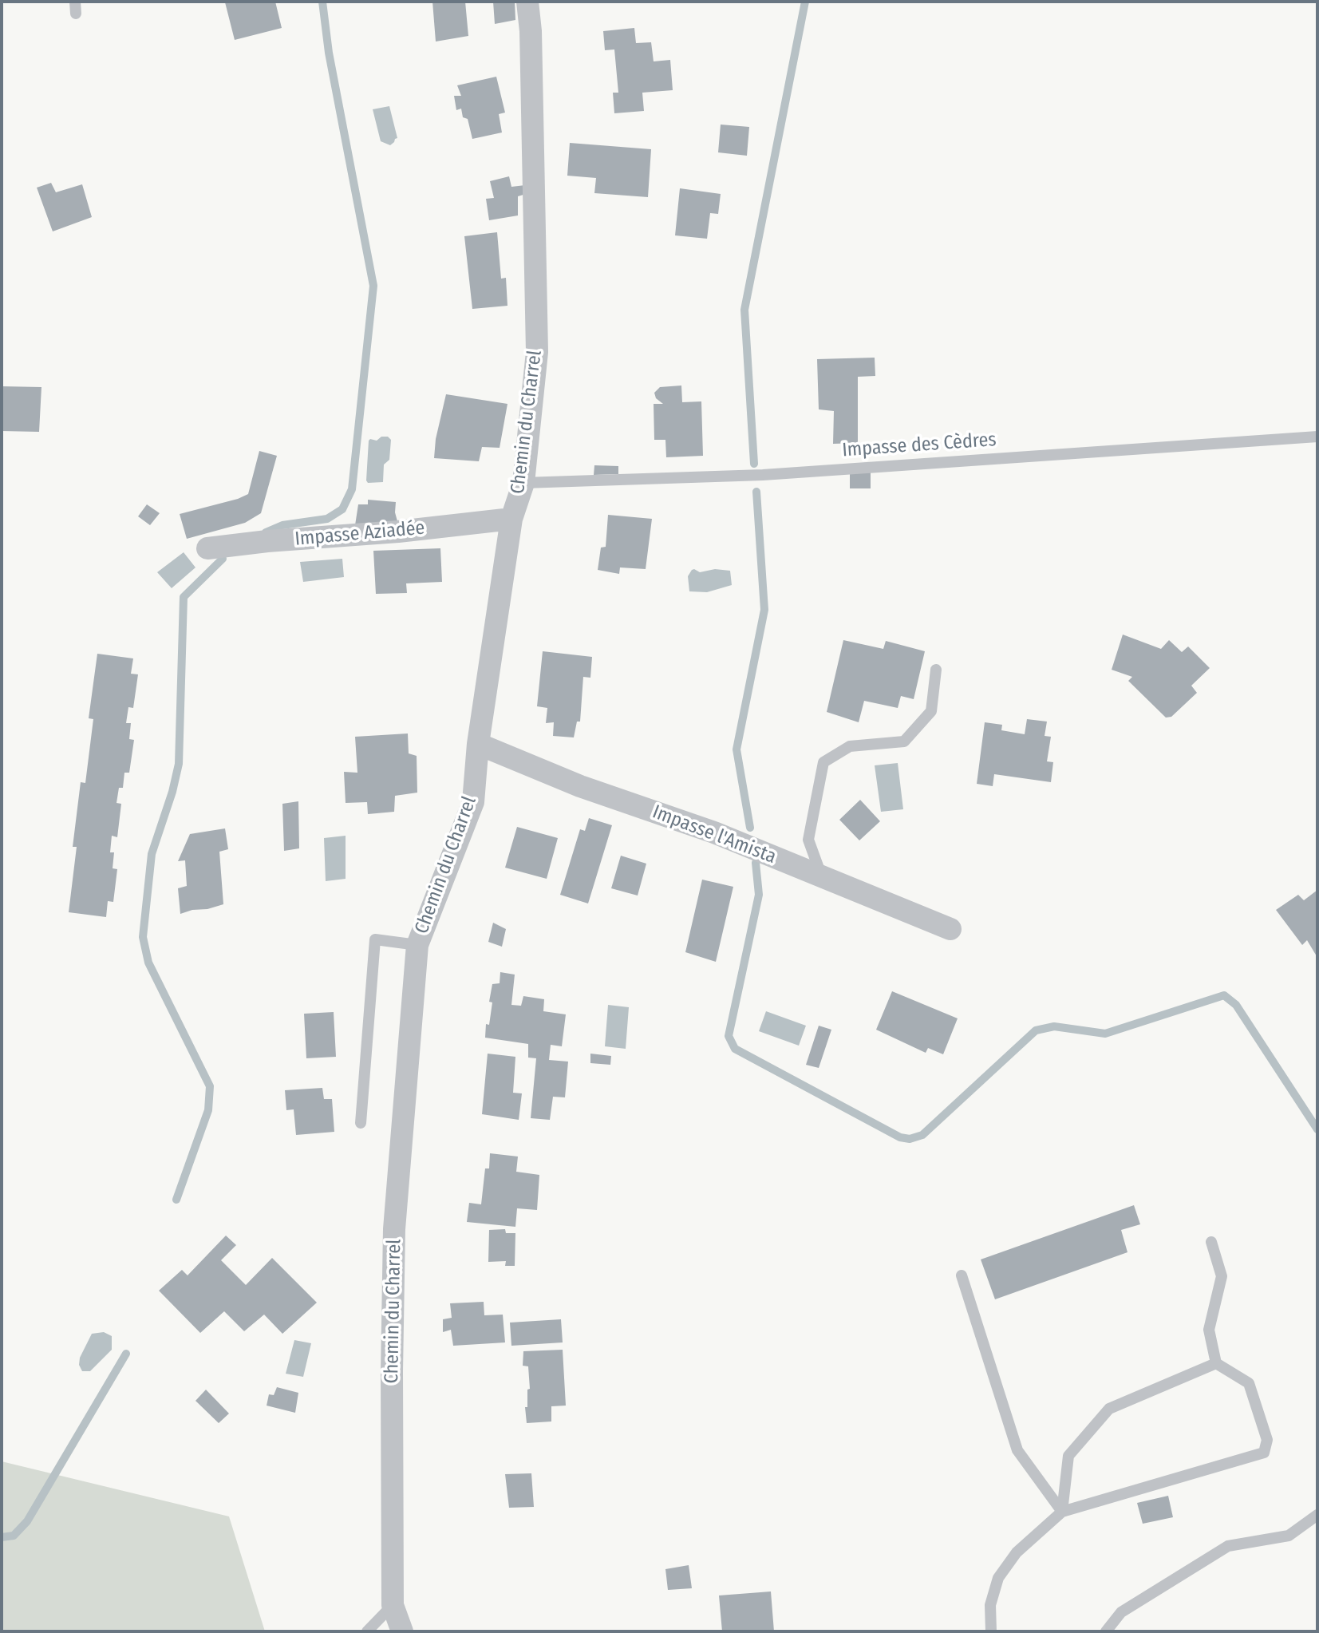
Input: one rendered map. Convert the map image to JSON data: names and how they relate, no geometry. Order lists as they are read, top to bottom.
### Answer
{
  "streets": {
    "street": ["Chemin du Charrel", "Impasse Aziadée", "Impasse l'Amista"],
    "lane": ["Impasse des Cèdres"]
  },
  "crossings": [
    ["Chemin du Charrel", "Impasse des Cèdres"],
    ["Chemin du Charrel", "Impasse Aziadée"],
    ["Chemin du Charrel", "Impasse l'Amista"]
  ]
}
